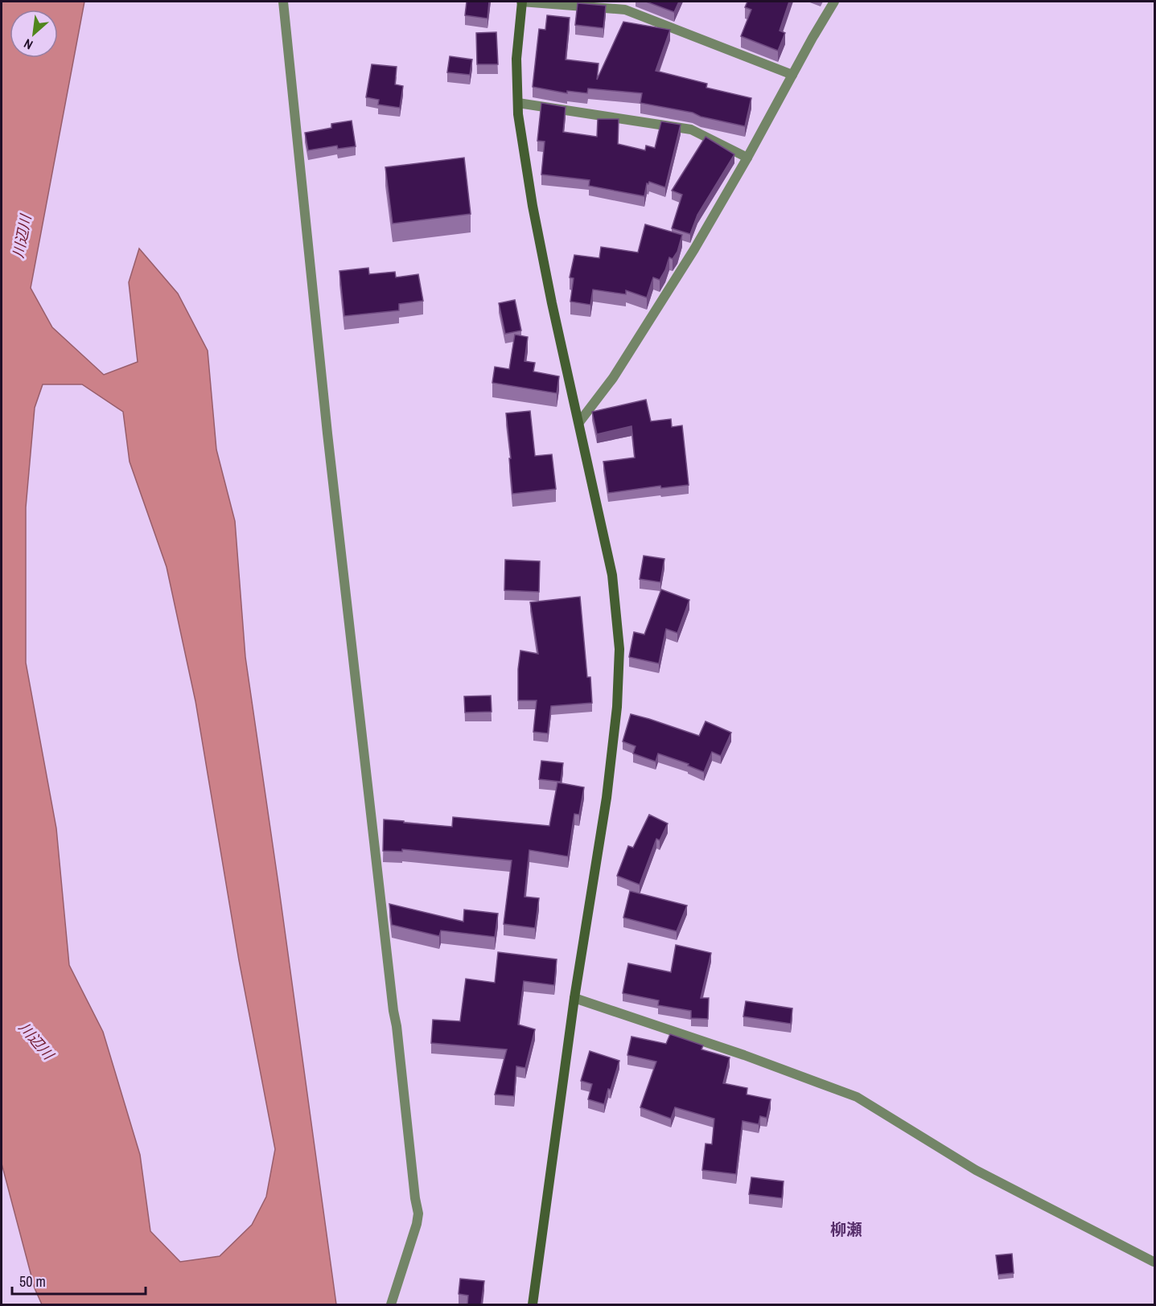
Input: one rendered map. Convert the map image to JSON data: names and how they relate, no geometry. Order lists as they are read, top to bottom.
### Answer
{
  "districts": ["柳瀬"],
  "water": ["川辺川"],
  "scale_bar": "50 m",
  "north": "bottom left"
}
